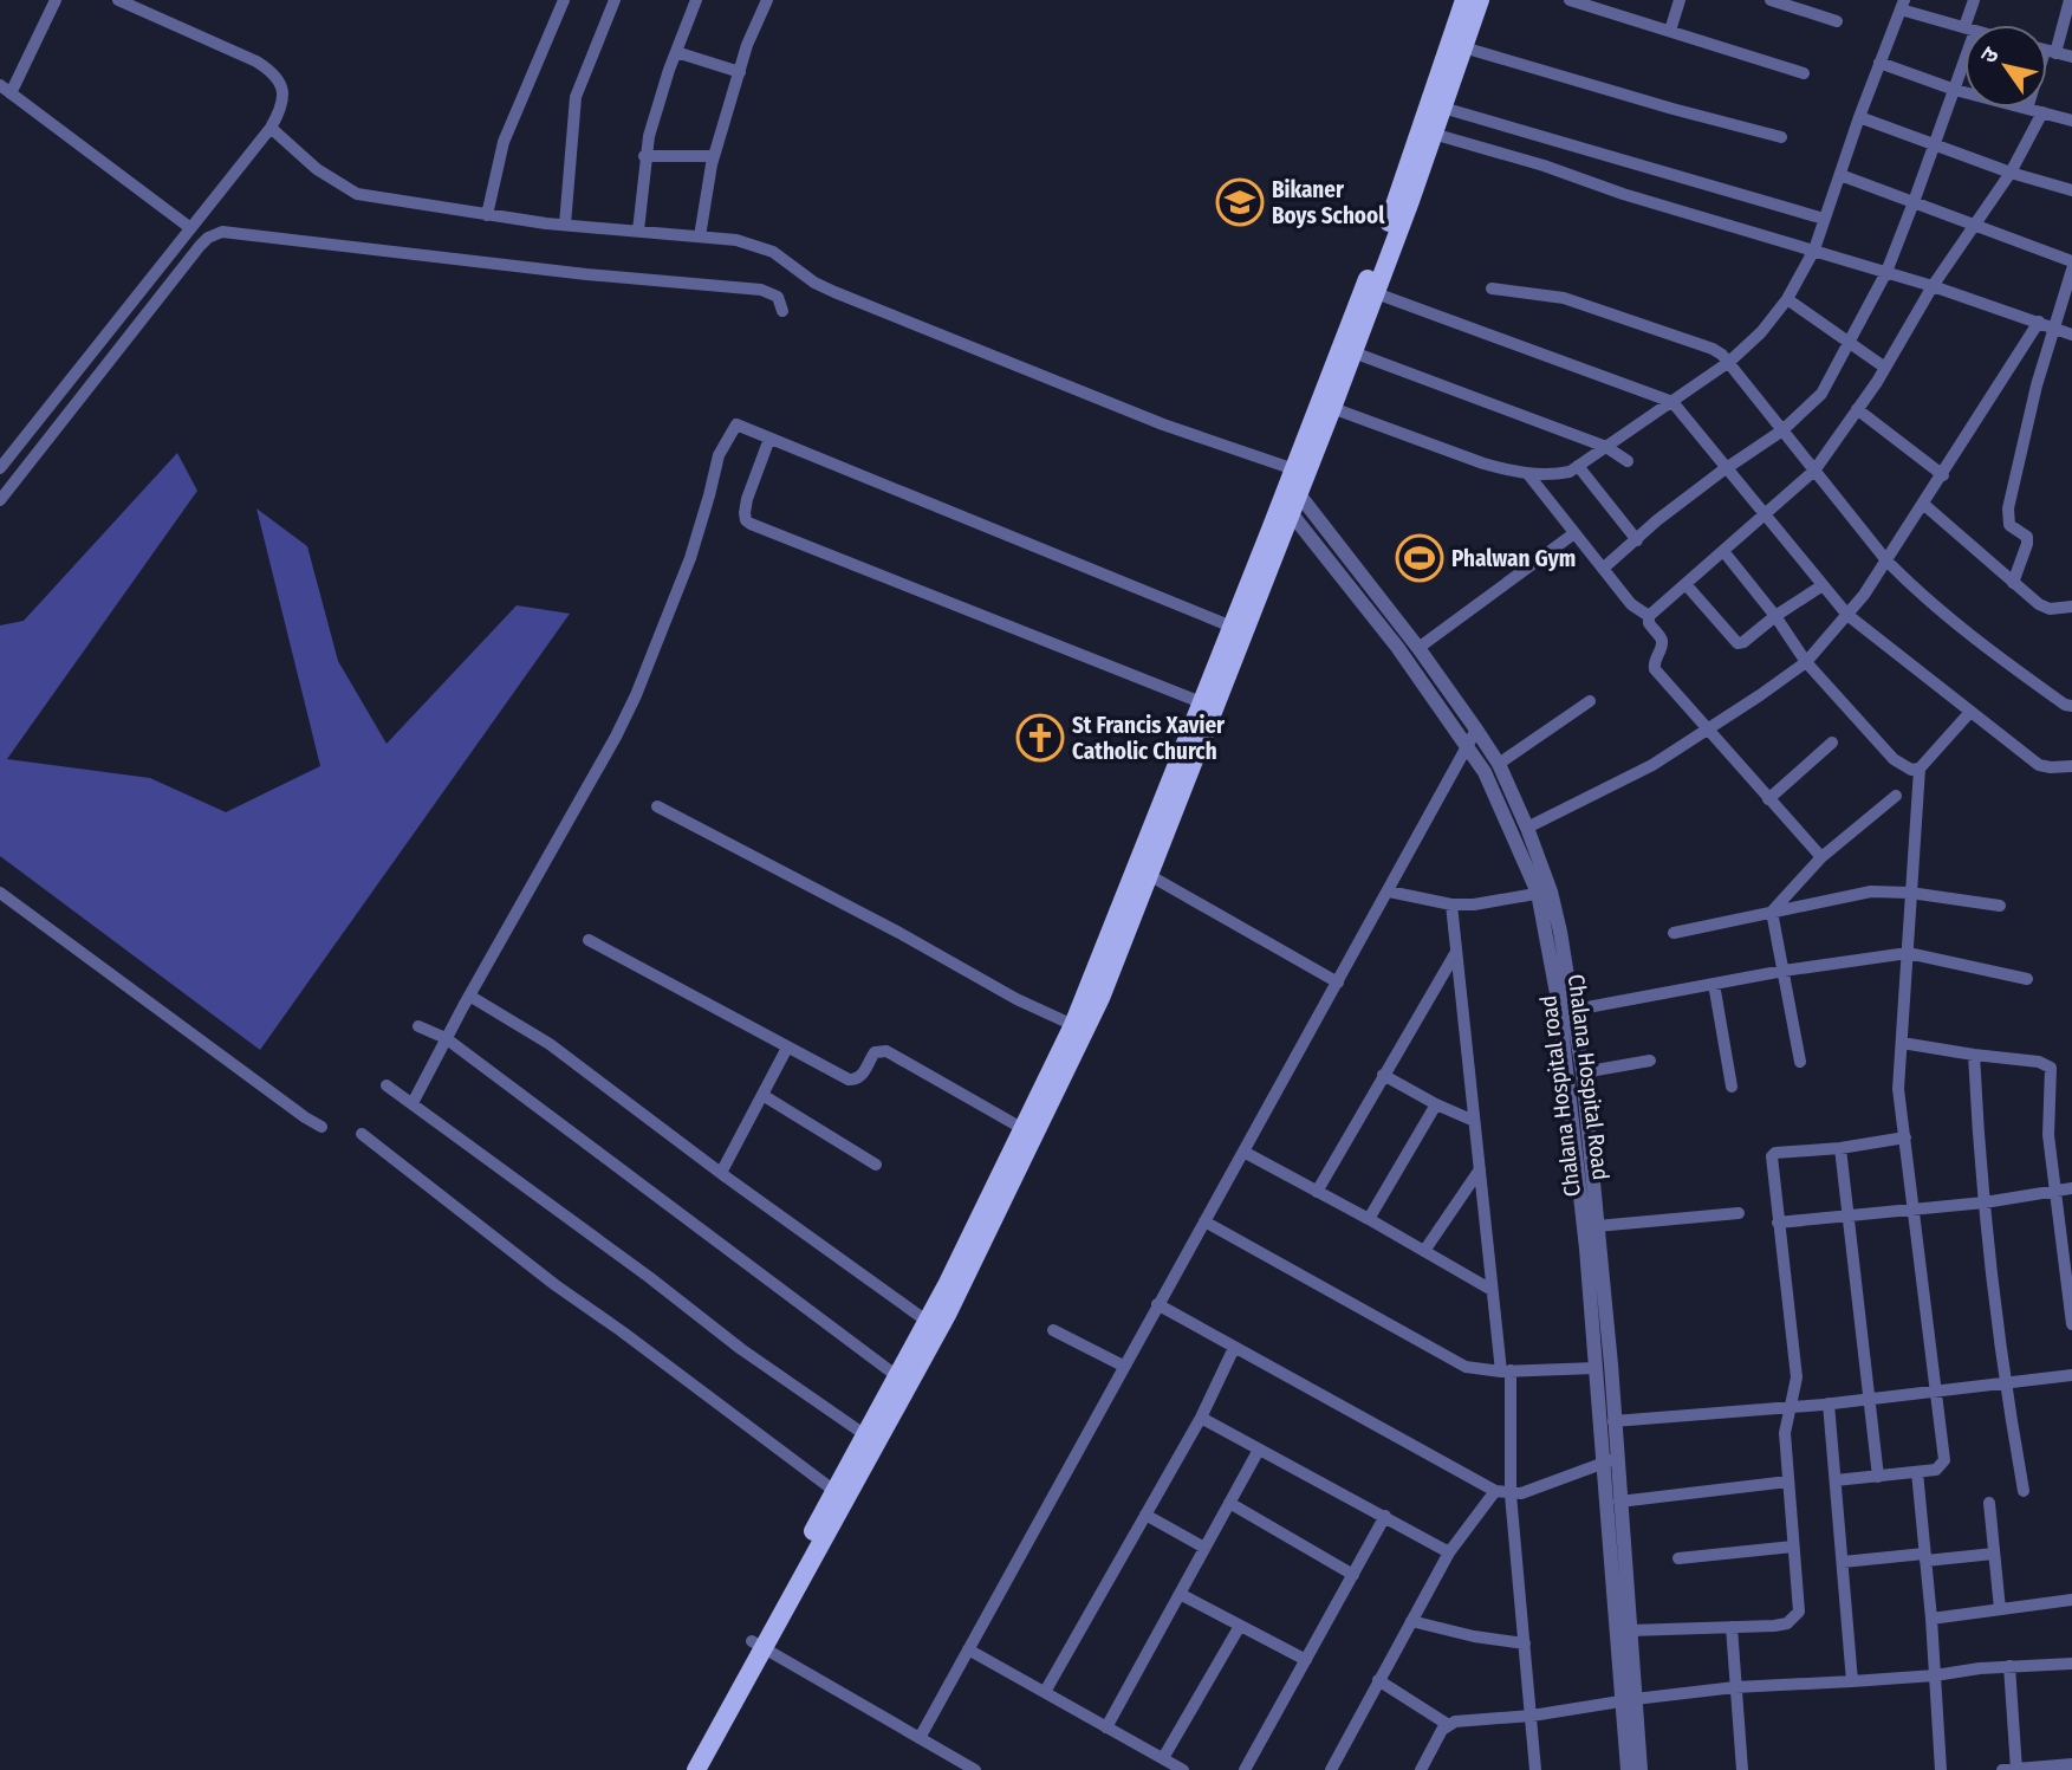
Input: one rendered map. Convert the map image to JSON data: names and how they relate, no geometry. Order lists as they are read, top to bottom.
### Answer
{
  "streets": {
    "street": ["Chalana Hospital Road", "Chalana Hospital road"]
  },
  "crossings": [
    ["Chalana Hospital Road", "Chalana Hospital road"]
  ],
  "places": {
    "school or university": ["Bikaner Boys School"],
    "sports": ["Phalwan Gym"],
    "church": ["St Francis Xavier Catholic Church"]
  },
  "north": "top left"
}
